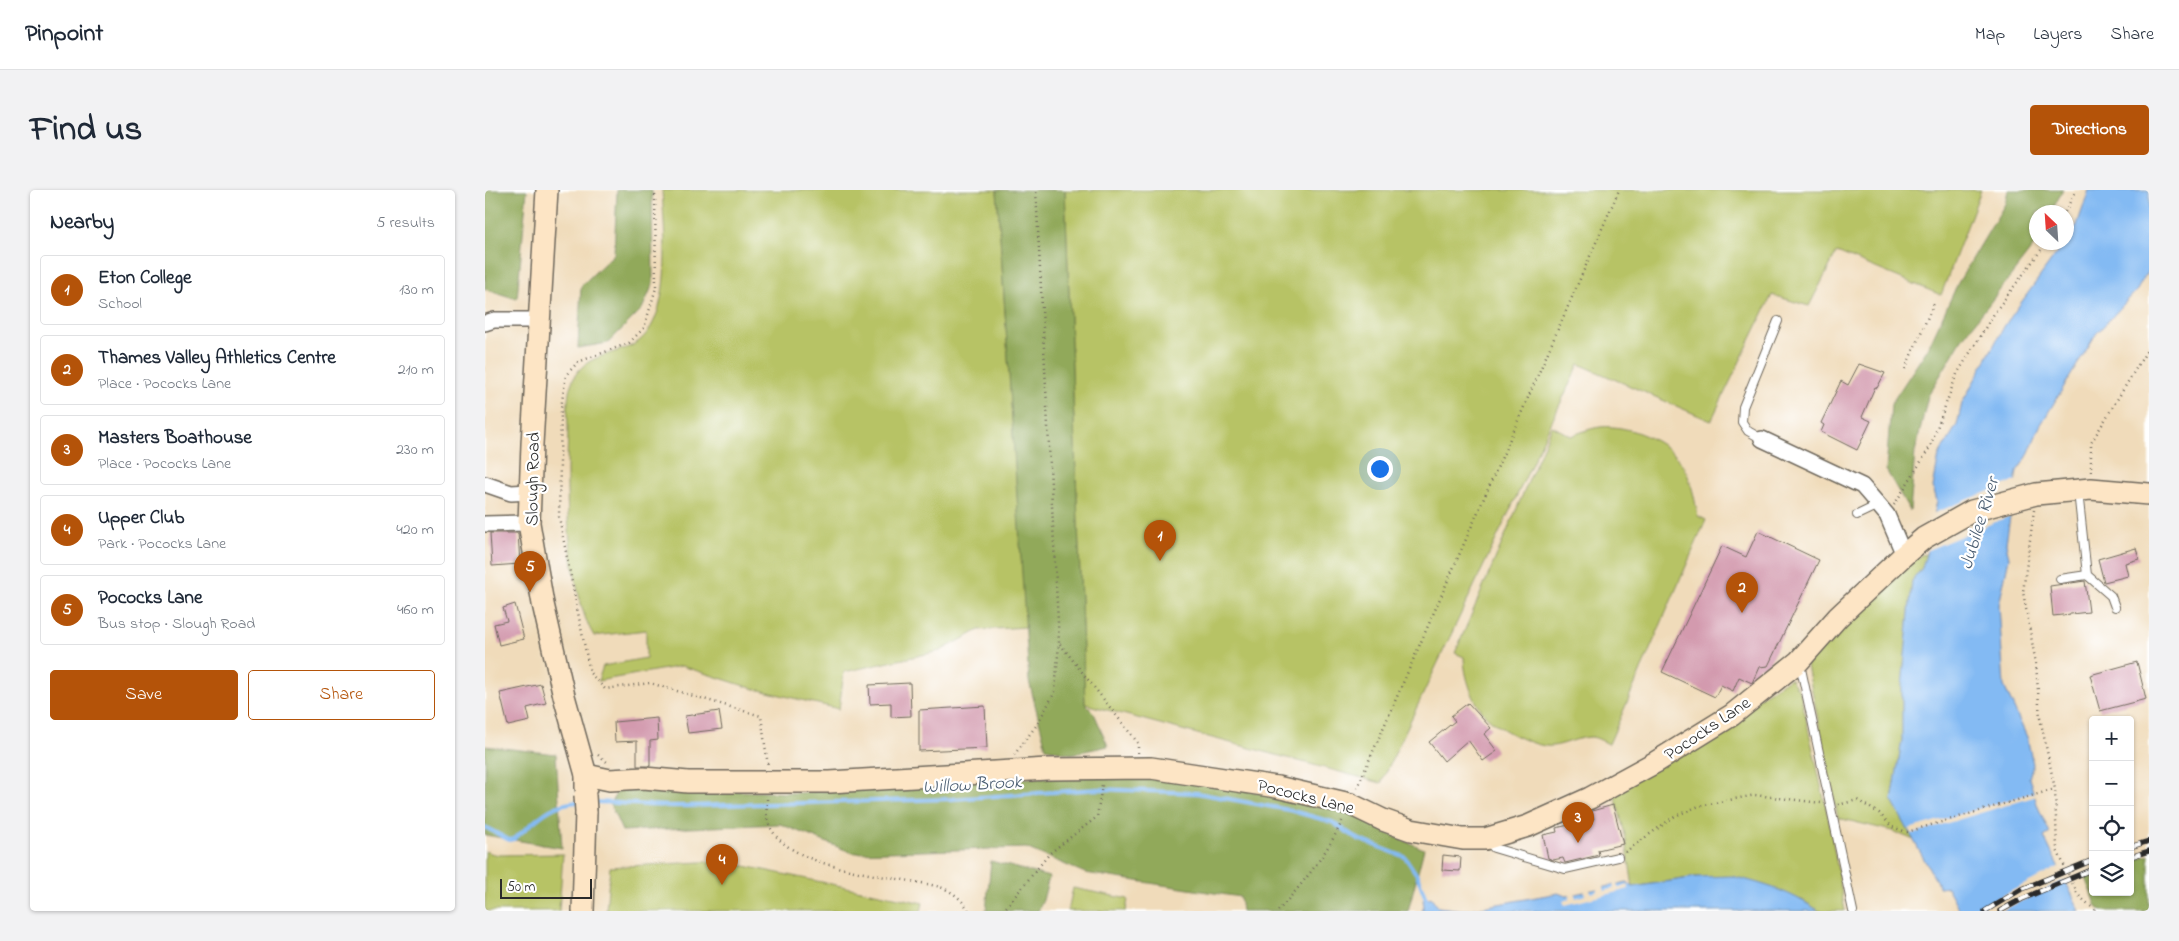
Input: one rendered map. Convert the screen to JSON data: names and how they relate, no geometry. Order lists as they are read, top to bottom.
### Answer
{
  "streets": {
    "main road": ["Slough Road", "Pococks Lane"]
  },
  "crossings": [
    ["Slough Road", "Pococks Lane"]
  ],
  "water": ["Jubilee River", "Willow Brook"],
  "scale_bar": "50 m",
  "north": "top left",
  "page": {
    "header": "Pinpoint",
    "nav": ["Map", "Layers", "Share"],
    "title": "Find us",
    "buttons": [
      "Directions",
      ["Save", "Share"]
    ],
    "heading": ["Nearby", "5 results"],
    "list": [
      {
        "mark": "1",
        "name": "Eton College",
        "note": "School",
        "value": "130 m"
      },
      {
        "mark": "2",
        "name": "Thames Valley Athletics Centre",
        "note": "Place · Pococks Lane",
        "value": "210 m"
      },
      {
        "mark": "3",
        "name": "Masters Boathouse",
        "note": "Place · Pococks Lane",
        "value": "230 m"
      },
      {
        "mark": "4",
        "name": "Upper Club",
        "note": "Park · Pococks Lane",
        "value": "420 m"
      },
      {
        "mark": "5",
        "name": "Pococks Lane",
        "note": "Bus stop · Slough Road",
        "value": "460 m"
      }
    ],
    "pins": [
      "1",
      "5",
      "2",
      "3",
      "4"
    ],
    "map_buttons": ["+", "−"],
    "scale": "50 m"
  }
}
